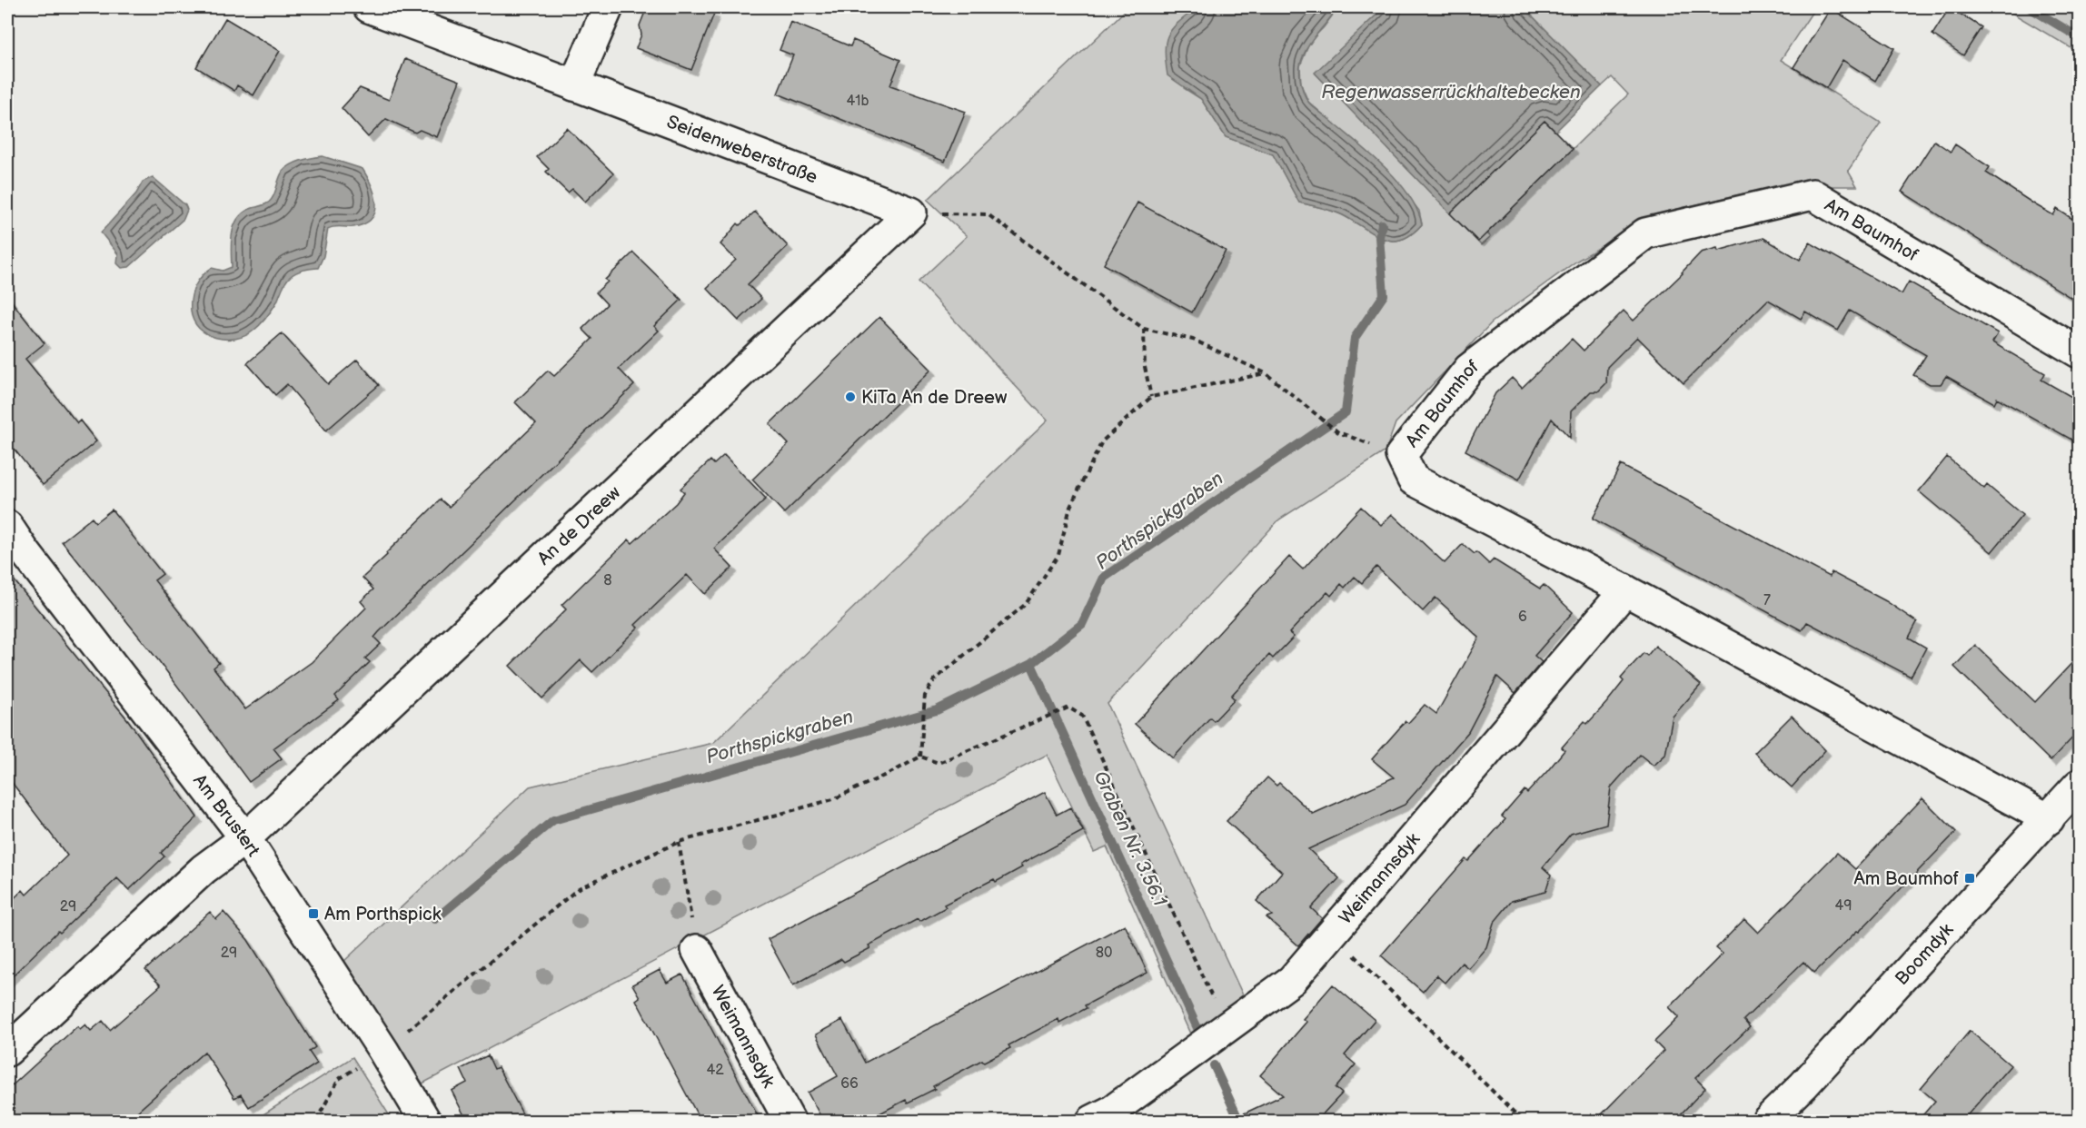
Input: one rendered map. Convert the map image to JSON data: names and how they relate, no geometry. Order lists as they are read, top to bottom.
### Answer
{
  "streets": {
    "street": [
      "Seidenweberstraße",
      "Am Baumhof",
      "An de Dreew",
      "Am Brustert",
      "Weimannsdyk",
      "Boomdyk"
    ]
  },
  "crossings": [
    ["Seidenweberstraße", "An de Dreew"],
    ["Am Baumhof", "Weimannsdyk"],
    ["Am Baumhof", "Boomdyk"],
    ["An de Dreew", "Am Brustert"]
  ],
  "water": ["Regenwasserrückhaltebecken", "Porthspickgraben", "Graben Nr. 3.56.1"],
  "places": {
    "other": ["KiTa An de Dreew"],
    "transit": ["Am Baumhof", "Am Porthspick"]
  },
  "house_numbers": [
    "41b",
    "8",
    "7",
    "6",
    "49",
    "29",
    "29",
    "80",
    "42",
    "66"
  ]
}
